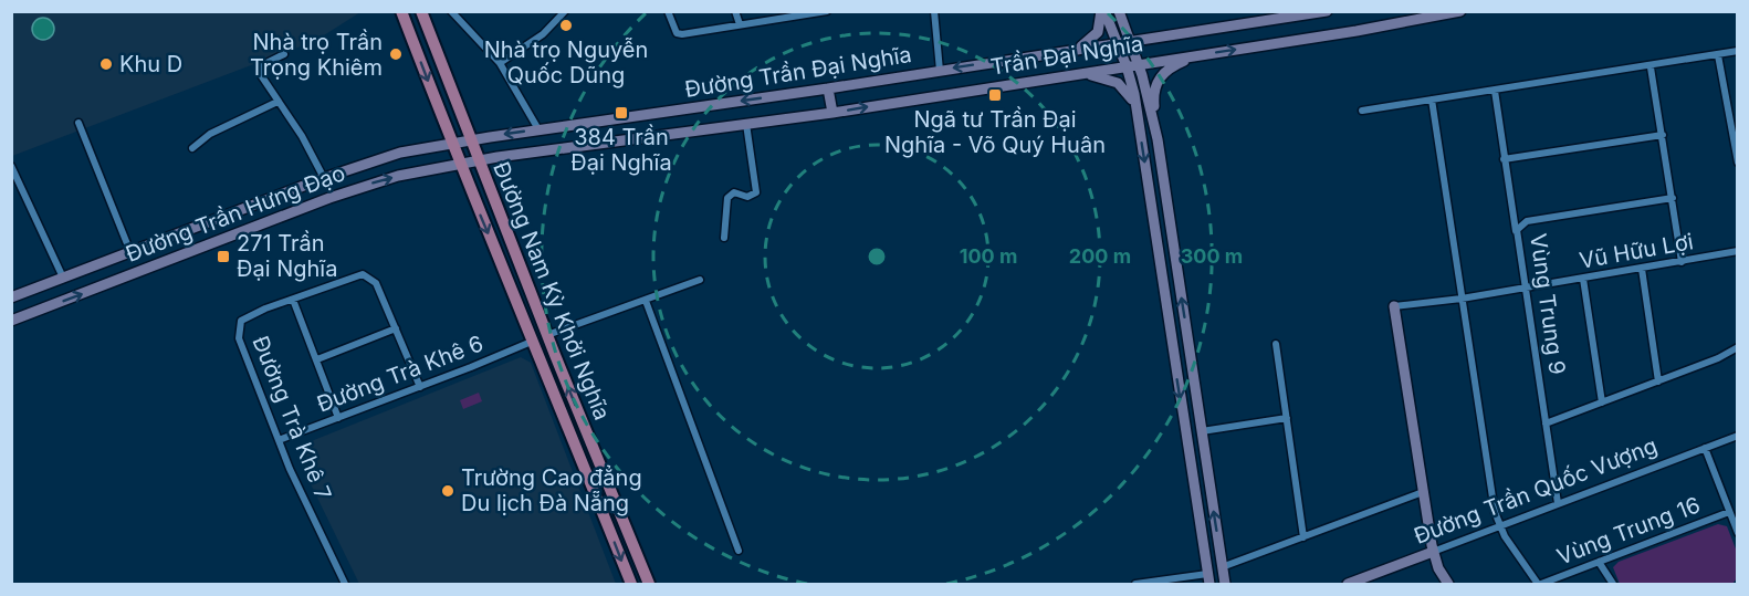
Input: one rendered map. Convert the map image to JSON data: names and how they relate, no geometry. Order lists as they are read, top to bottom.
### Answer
{
  "streets": {
    "main road": [
      "Trần Đại Nghĩa",
      "Đường Trần Đại Nghĩa",
      "Đường Trần Hưng Đạo",
      "Đường Nam Kỳ Khởi Nghĩa",
      "Đường Trần Quốc Vượng"
    ],
    "street": [
      "Vũ Hữu Lợi",
      "Vùng Trung 9",
      "Đường Trà Khê 6",
      "Đường Trà Khê 7",
      "Vùng Trung 16"
    ]
  },
  "crossings": [
    ["Trần Đại Nghĩa", "Đường Trần Đại Nghĩa"],
    ["Đường Trần Đại Nghĩa", "Đường Trần Hưng Đạo"],
    ["Đường Trần Đại Nghĩa", "Đường Nam Kỳ Khởi Nghĩa"],
    ["Đường Trần Hưng Đạo", "Đường Nam Kỳ Khởi Nghĩa"],
    ["Vũ Hữu Lợi", "Vùng Trung 9"],
    ["Đường Nam Kỳ Khởi Nghĩa", "Đường Trà Khê 6"],
    ["Vùng Trung 9", "Đường Trần Quốc Vượng"],
    ["Đường Trà Khê 6", "Đường Trà Khê 7"]
  ],
  "one_way": ["Trần Đại Nghĩa"],
  "places": {
    "other": [
      "Nhà trọ Nguyễn Quốc Dũng",
      "Nhà trọ Trần Trọng Khiêm",
      "Khu D",
      "Trường Cao đẳng Du lịch Đà Nẵng"
    ],
    "transit": ["Ngã tư Trần Đại Nghĩa - Võ Quý Huân", "384 Trần Đại Nghĩa", "271 Trần Đại Nghĩa"]
  },
  "rings": ["100 m", "200 m", "300 m"]
}
